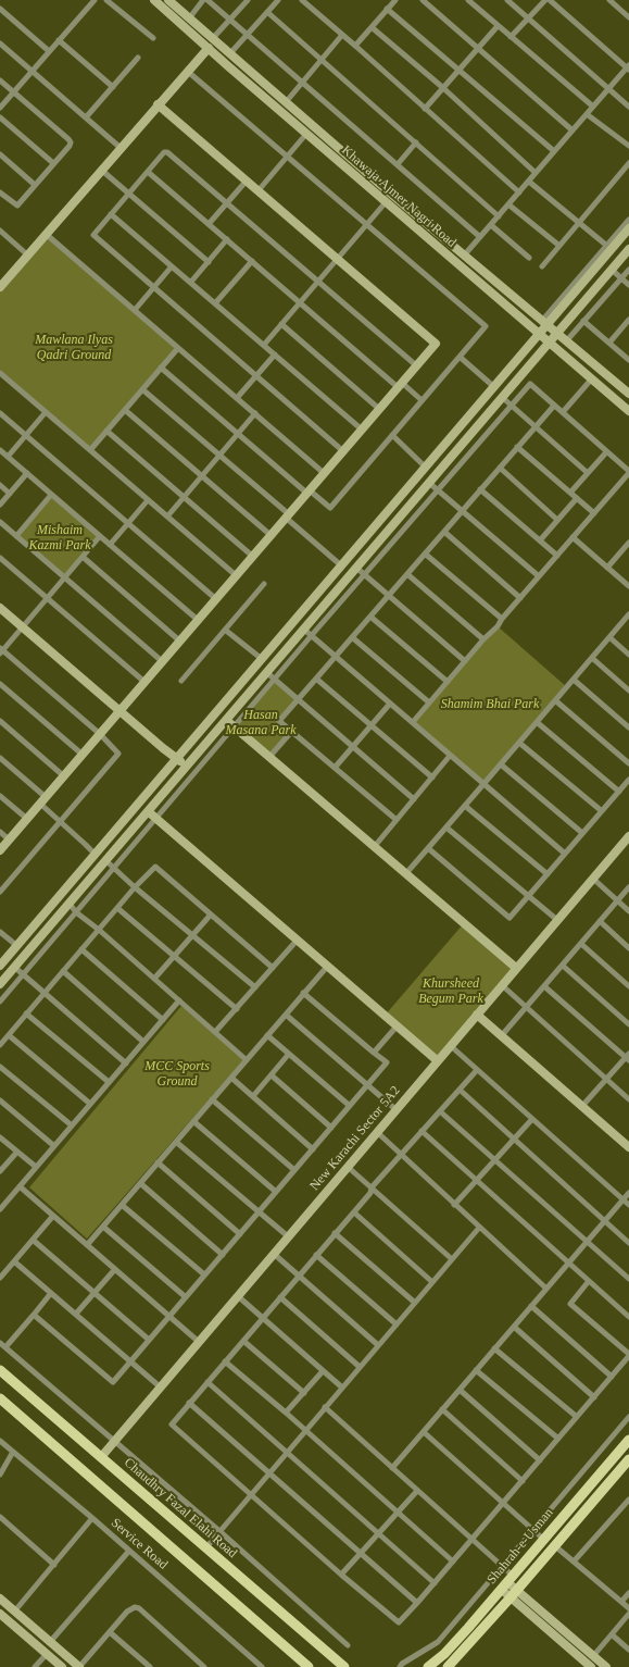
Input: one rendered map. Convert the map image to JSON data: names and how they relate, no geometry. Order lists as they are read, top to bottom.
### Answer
{
  "streets": {
    "main road": ["Chaudhry Fazal Elahi Road", "Shahrah-e-Usman"],
    "street": ["Khawaja Ajmer Nagri Road", "New Karachi Sector 5A2", "Service Road"]
  },
  "crossings": [
    ["New Karachi Sector 5A2", "Chaudhry Fazal Elahi Road"]
  ],
  "parks": [
    "Mawlana Ilyas Qadri Ground",
    "Mishaim Kazmi Park",
    "Shamim Bhai Park",
    "Hasan Masana Park",
    "Khursheed Begum Park",
    "MCC Sports Ground"
  ]
}
